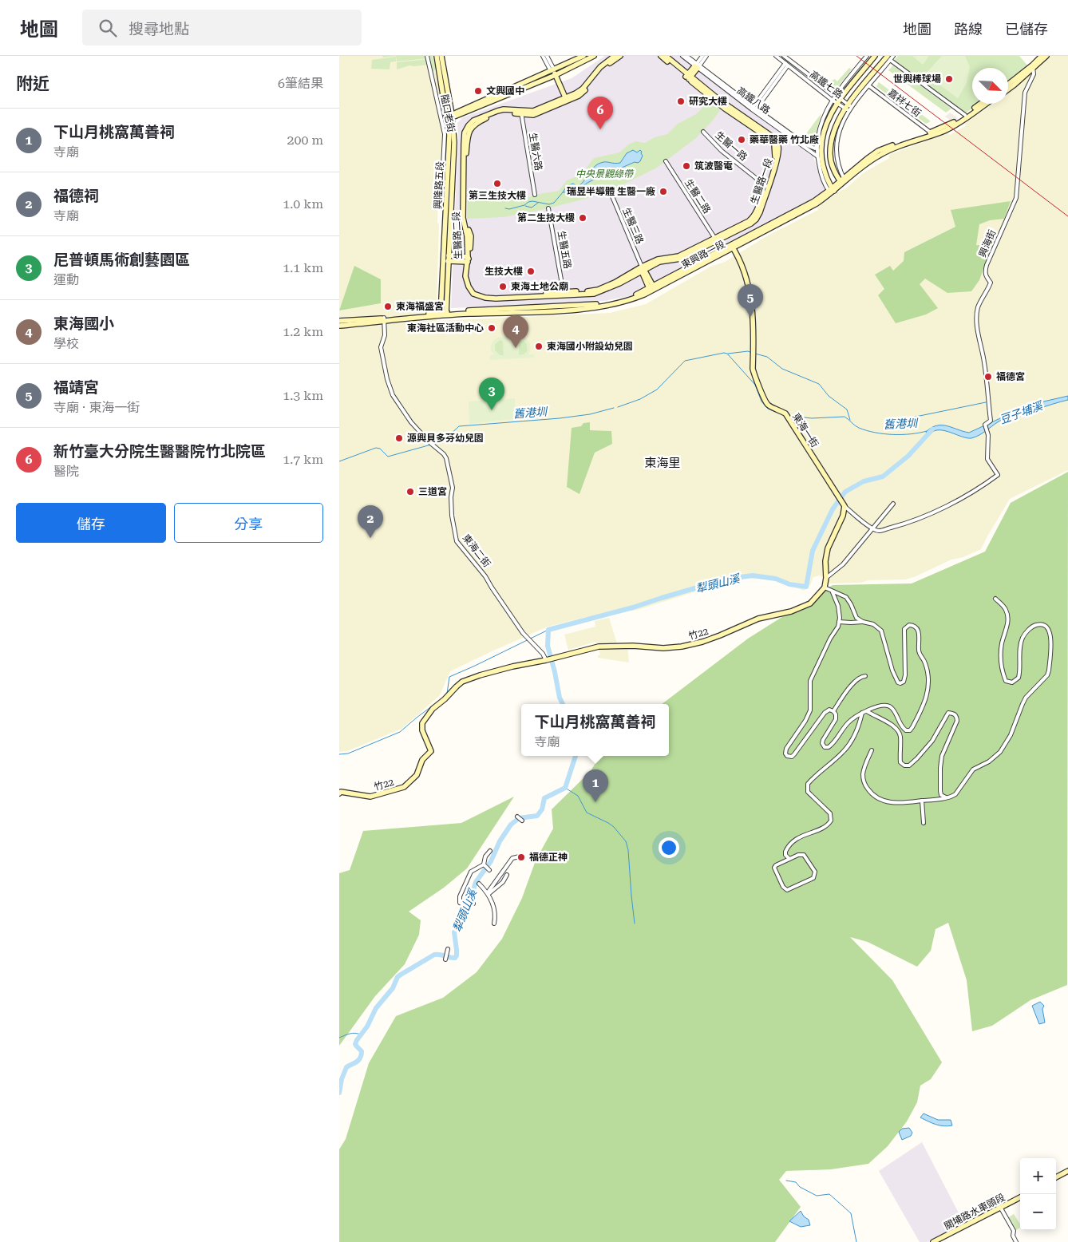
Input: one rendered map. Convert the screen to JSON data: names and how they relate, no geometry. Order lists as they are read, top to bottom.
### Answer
{
  "streets": {
    "street": [
      "高鐵七路",
      "高鐵八路",
      "嘉祥七街",
      "隘口老街",
      "生醫一路",
      "生醫六路",
      "生醫路一段",
      "興隆路五段",
      "生醫二路",
      "生醫三路",
      "生醫路二段",
      "興海街",
      "生醫五路",
      "東興路一段",
      "東海一街",
      "東海二街",
      "竹22",
      "關埔路水車頭段"
    ]
  },
  "crossings": [
    ["嘉祥七街", "東興路一段"],
    ["生醫一路", "生醫路一段"],
    ["生醫六路", "生醫路二段"],
    ["生醫路一段", "生醫二路"],
    ["生醫路一段", "生醫三路"],
    ["生醫路一段", "生醫路二段"],
    ["興隆路五段", "東興路一段"],
    ["生醫三路", "生醫路二段"],
    ["生醫路二段", "生醫五路"],
    ["東興路一段", "東海一街"],
    ["東興路一段", "東海二街"],
    ["東海二街", "竹22"]
  ],
  "districts": ["東海里"],
  "water": ["舊港圳", "豆子埔溪", "犁頭山溪"],
  "parks": ["中央景觀綠帶"],
  "places": [
    "世興棒球場",
    "文興國中",
    "研究大樓",
    "藥華醫藥 竹北廠",
    "筑波醫電",
    "第三生技大樓",
    "瑞昱半導體 生醫一廠",
    "第二生技大樓",
    "生技大樓",
    "東海土地公廟",
    "東海福盛宮",
    "東海社區活動中心",
    "東海國小附設幼兒園",
    "福德宮",
    "源興貝多芬幼兒園",
    "三道宮",
    "福德正神"
  ],
  "north": "bottom right",
  "page": {
    "header": "地圖",
    "search": "搜尋地點",
    "nav": ["地圖", "路線", "已儲存"],
    "heading": ["附近", "6筆結果"],
    "pins": [
      "6",
      "5",
      "4",
      "3",
      "2",
      "1"
    ],
    "list": [
      {
        "mark": "1",
        "name": "下山月桃窩萬善祠",
        "note": "寺廟",
        "value": "200 m"
      },
      {
        "mark": "2",
        "name": "福德祠",
        "note": "寺廟",
        "value": "1.0 km"
      },
      {
        "mark": "3",
        "name": "尼普頓馬術創藝園區",
        "note": "運動",
        "value": "1.1 km"
      },
      {
        "mark": "4",
        "name": "東海國小",
        "note": "學校",
        "value": "1.2 km"
      },
      {
        "mark": "5",
        "name": "福靖宮",
        "note": "寺廟 · 東海一街",
        "value": "1.3 km"
      },
      {
        "mark": "6",
        "name": "新竹臺大分院生醫醫院竹北院區",
        "note": "醫院",
        "value": "1.7 km"
      }
    ],
    "buttons": ["儲存", "分享"],
    "popup": ["下山月桃窩萬善祠", "寺廟"],
    "map_buttons": ["+", "−"]
  }
}
